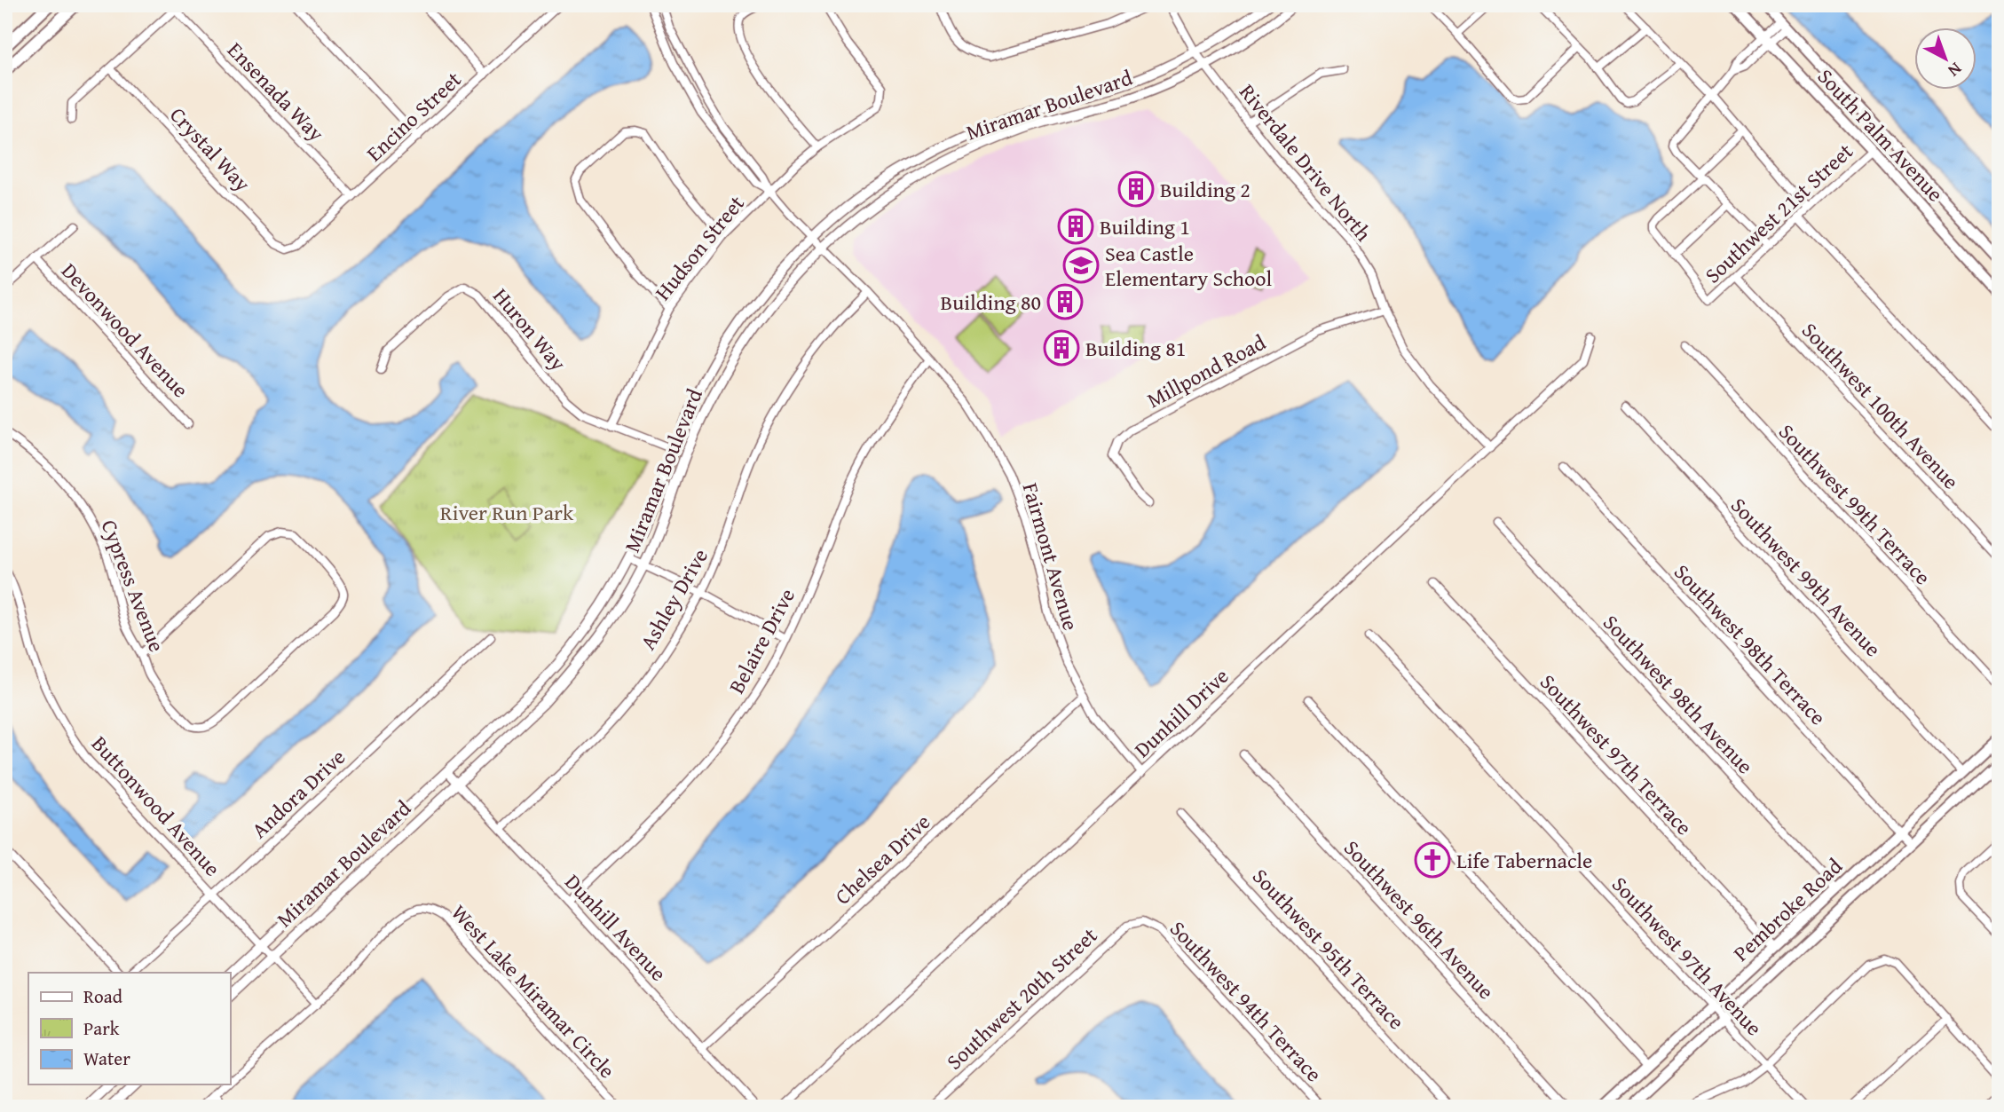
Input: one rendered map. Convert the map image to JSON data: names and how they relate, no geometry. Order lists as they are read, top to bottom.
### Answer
{
  "streets": {
    "main road": ["South Palm Avenue", "Pembroke Road"],
    "street": [
      "Ensenada Way",
      "Miramar Boulevard",
      "Encino Street",
      "Crystal Way",
      "Riverdale Drive North",
      "Southwest 21st Street",
      "Hudson Street",
      "Huron Way",
      "Devonwood Avenue",
      "Millpond Road",
      "Southwest 100th Avenue",
      "Southwest 99th Terrace",
      "Fairmont Avenue",
      "Southwest 99th Avenue",
      "Cypress Avenue",
      "Ashley Drive",
      "Belaire Drive",
      "Southwest 98th Terrace",
      "Southwest 98th Avenue",
      "Dunhill Drive",
      "Southwest 97th Terrace",
      "Andora Drive",
      "Buttonwood Avenue",
      "Chelsea Drive",
      "Southwest 96th Avenue",
      "Dunhill Avenue",
      "Southwest 95th Terrace",
      "Southwest 97th Avenue",
      "West Lake Miramar Circle",
      "Southwest 20th Street",
      "Southwest 94th Terrace"
    ]
  },
  "crossings": [
    ["Ensenada Way", "Encino Street"],
    ["Miramar Boulevard", "Riverdale Drive North"],
    ["Miramar Boulevard", "Huron Way"],
    ["Miramar Boulevard", "Fairmont Avenue"],
    ["Miramar Boulevard", "Buttonwood Avenue"],
    ["Miramar Boulevard", "Dunhill Avenue"],
    ["Encino Street", "Crystal Way"],
    ["South Palm Avenue", "Southwest 21st Street"],
    ["Riverdale Drive North", "Millpond Road"],
    ["Riverdale Drive North", "Dunhill Drive"],
    ["Southwest 21st Street", "Southwest 100th Avenue"],
    ["Hudson Street", "Huron Way"],
    ["Hudson Street", "Fairmont Avenue"],
    ["Fairmont Avenue", "Ashley Drive"],
    ["Fairmont Avenue", "Belaire Drive"],
    ["Fairmont Avenue", "Dunhill Drive"],
    ["Fairmont Avenue", "Chelsea Drive"],
    ["Southwest 99th Avenue", "Pembroke Road"],
    ["Ashley Drive", "Dunhill Avenue"],
    ["Belaire Drive", "Dunhill Avenue"],
    ["Southwest 98th Terrace", "Pembroke Road"],
    ["Southwest 98th Avenue", "Pembroke Road"],
    ["Southwest 97th Terrace", "Pembroke Road"],
    ["Andora Drive", "Buttonwood Avenue"],
    ["Buttonwood Avenue", "West Lake Miramar Circle"],
    ["Chelsea Drive", "Dunhill Avenue"],
    ["Pembroke Road", "Southwest 97th Avenue"],
    ["Southwest 20th Street", "Southwest 94th Terrace"]
  ],
  "parks": ["River Run Park"],
  "places": {
    "building": [
      "Building 2",
      "Building 1",
      "Building 80",
      "Building 81"
    ],
    "school or university": ["Sea Castle Elementary School"],
    "church": ["Life Tabernacle"]
  },
  "legend": ["Road", "Park", "Water"],
  "north": "bottom right"
}
